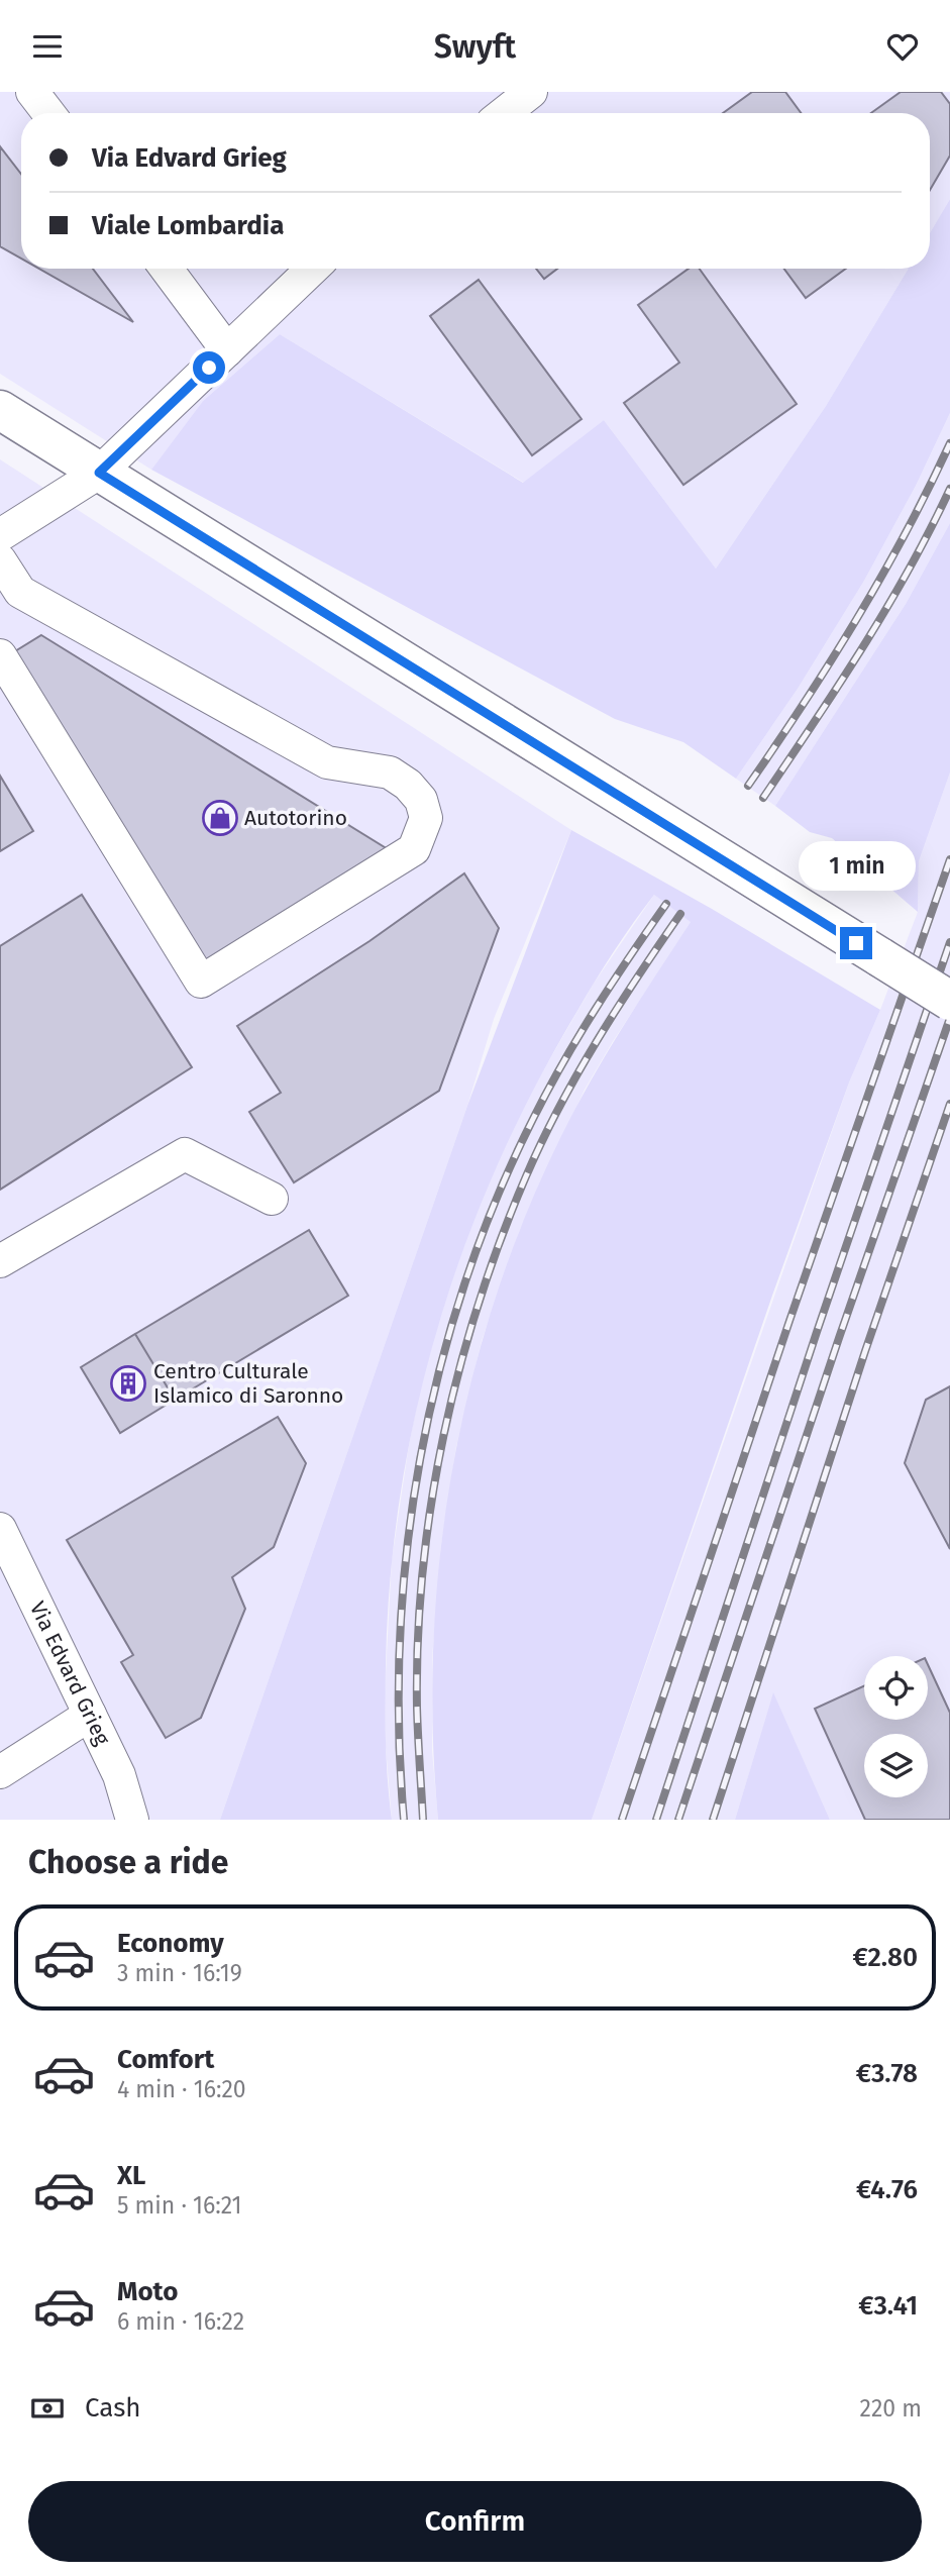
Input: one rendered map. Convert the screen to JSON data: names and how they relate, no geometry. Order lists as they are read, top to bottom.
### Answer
{
  "streets": {
    "street": ["Via Edvard Grieg"]
  },
  "places": {
    "shop": ["Autotorino"],
    "building": ["Centro Culturale Islamico di Saronno"]
  },
  "page": {
    "header": "Swyft",
    "banner": ["Via Edvard Grieg", "Viale Lombardia"],
    "bubble": "1 min",
    "heading": "Choose a ride",
    "list": [
      {
        "name": "Economy",
        "note": "3 min · 16:19",
        "value": "€2.80"
      },
      {
        "name": "Comfort",
        "note": "4 min · 16:20",
        "value": "€3.78"
      },
      {
        "name": "XL",
        "note": "5 min · 16:21",
        "value": "€4.76"
      },
      {
        "name": "Moto",
        "note": "6 min · 16:22",
        "value": "€3.41"
      }
    ],
    "pay": ["Cash", "220 m"],
    "buttons": "Confirm"
  }
}
